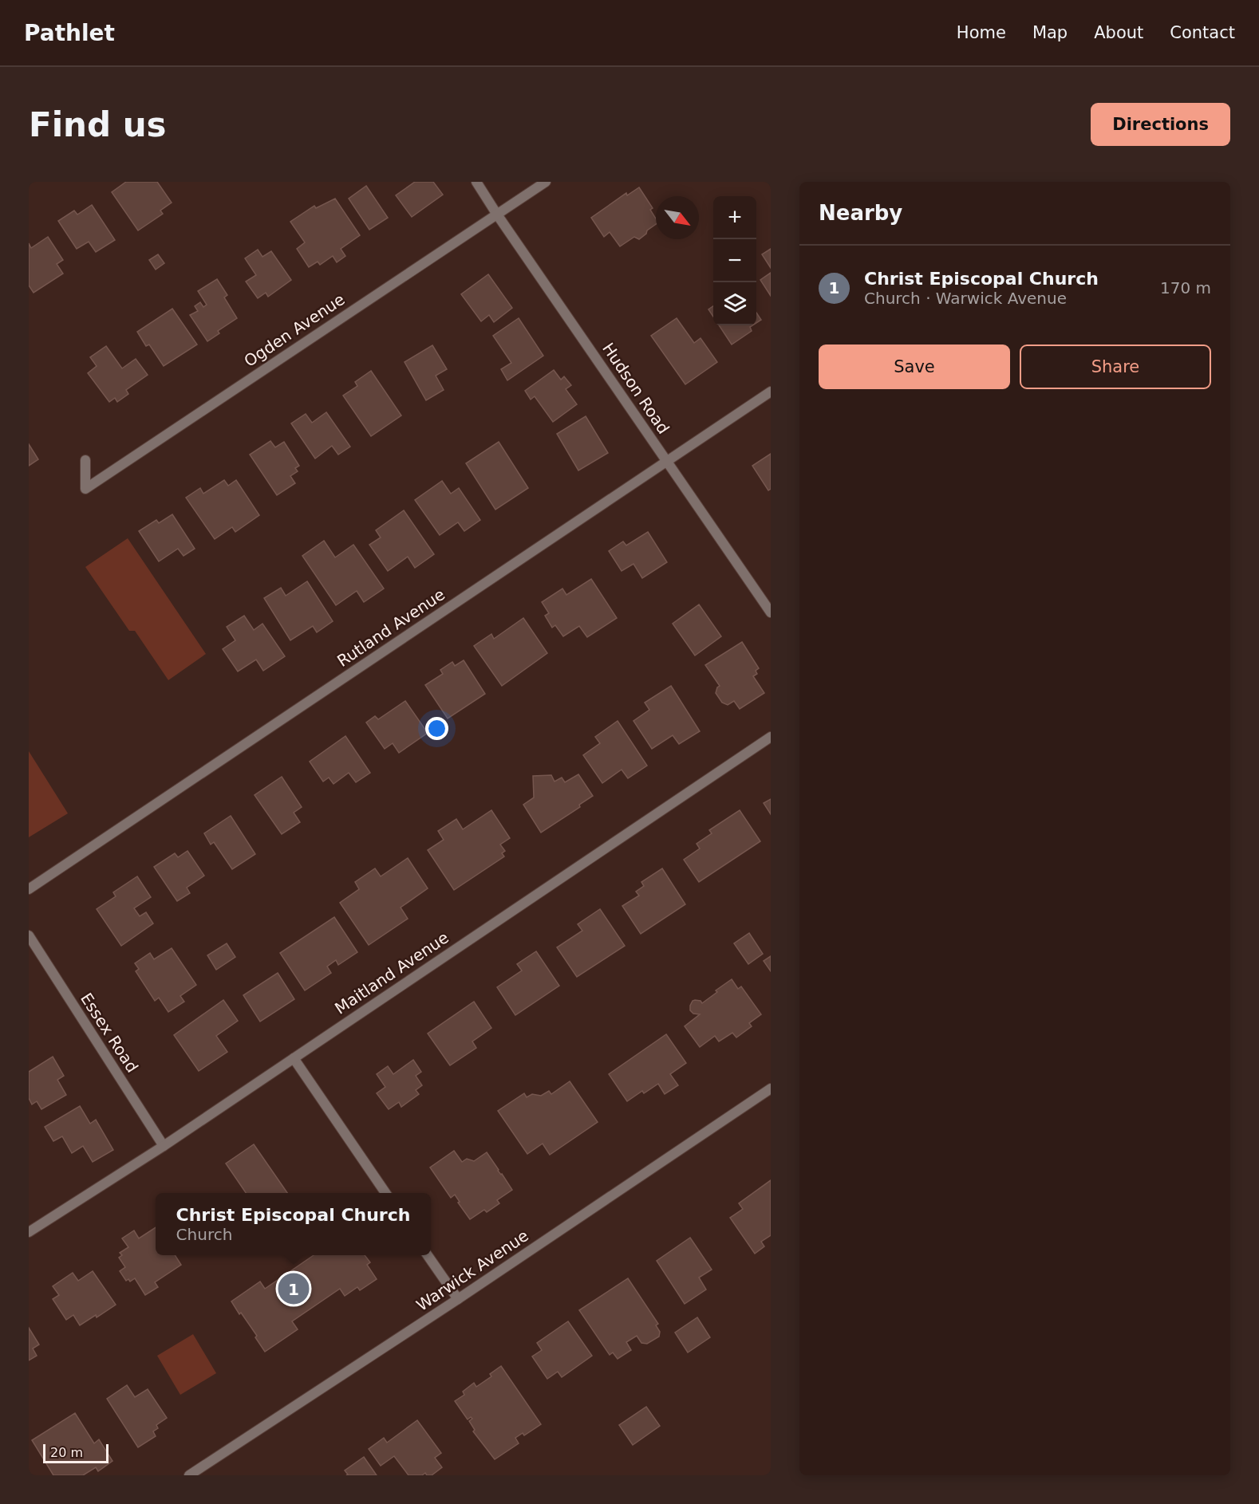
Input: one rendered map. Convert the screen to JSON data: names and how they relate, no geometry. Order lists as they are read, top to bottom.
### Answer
{
  "streets": {
    "street": [
      "Ogden Avenue",
      "Hudson Road",
      "Rutland Avenue",
      "Maitland Avenue",
      "Essex Road",
      "Warwick Avenue"
    ]
  },
  "crossings": [
    ["Ogden Avenue", "Hudson Road"],
    ["Hudson Road", "Rutland Avenue"],
    ["Maitland Avenue", "Essex Road"]
  ],
  "scale_bar": "20 m",
  "north": "bottom right",
  "page": {
    "header": "Pathlet",
    "nav": [
      "Home",
      "Map",
      "About",
      "Contact"
    ],
    "buttons": [
      "Directions",
      ["Save", "Share"]
    ],
    "title": "Find us",
    "heading": "Nearby",
    "map_buttons": ["+", "−"],
    "list": [
      {
        "mark": "1",
        "name": "Christ Episcopal Church",
        "note": "Church · Warwick Avenue",
        "value": "170 m"
      }
    ],
    "popup": ["Christ Episcopal Church", "Church"],
    "pins": "1",
    "scale": "20 m"
  }
}
